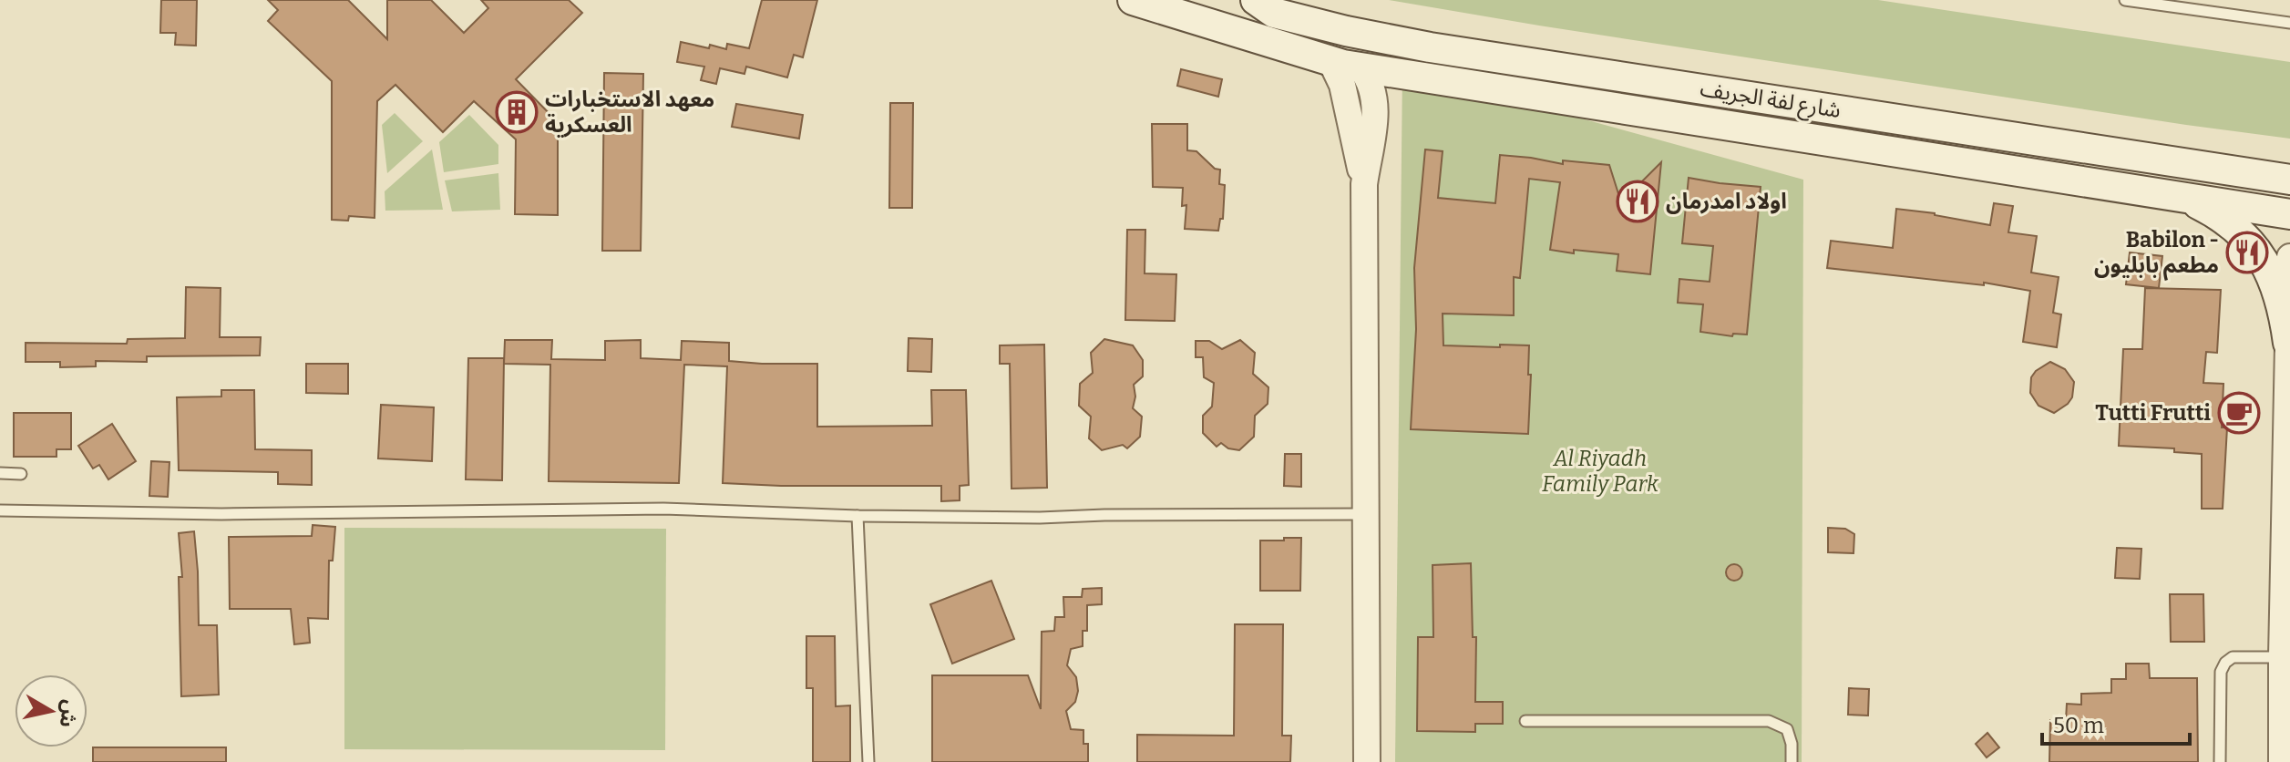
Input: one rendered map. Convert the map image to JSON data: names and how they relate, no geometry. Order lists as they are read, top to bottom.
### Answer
{
  "streets": {
    "main road": ["شارع لفة الجريف"]
  },
  "parks": ["Al Riyadh Family Park"],
  "places": {
    "building": ["معهد الاستخبارات العسكرية"],
    "restaurant": ["اولاد امدرمان", "Babilon - مطعم بابليون"],
    "cafe": ["Tutti Frutti"]
  },
  "scale_bar": "50 m",
  "north": "right"
}
